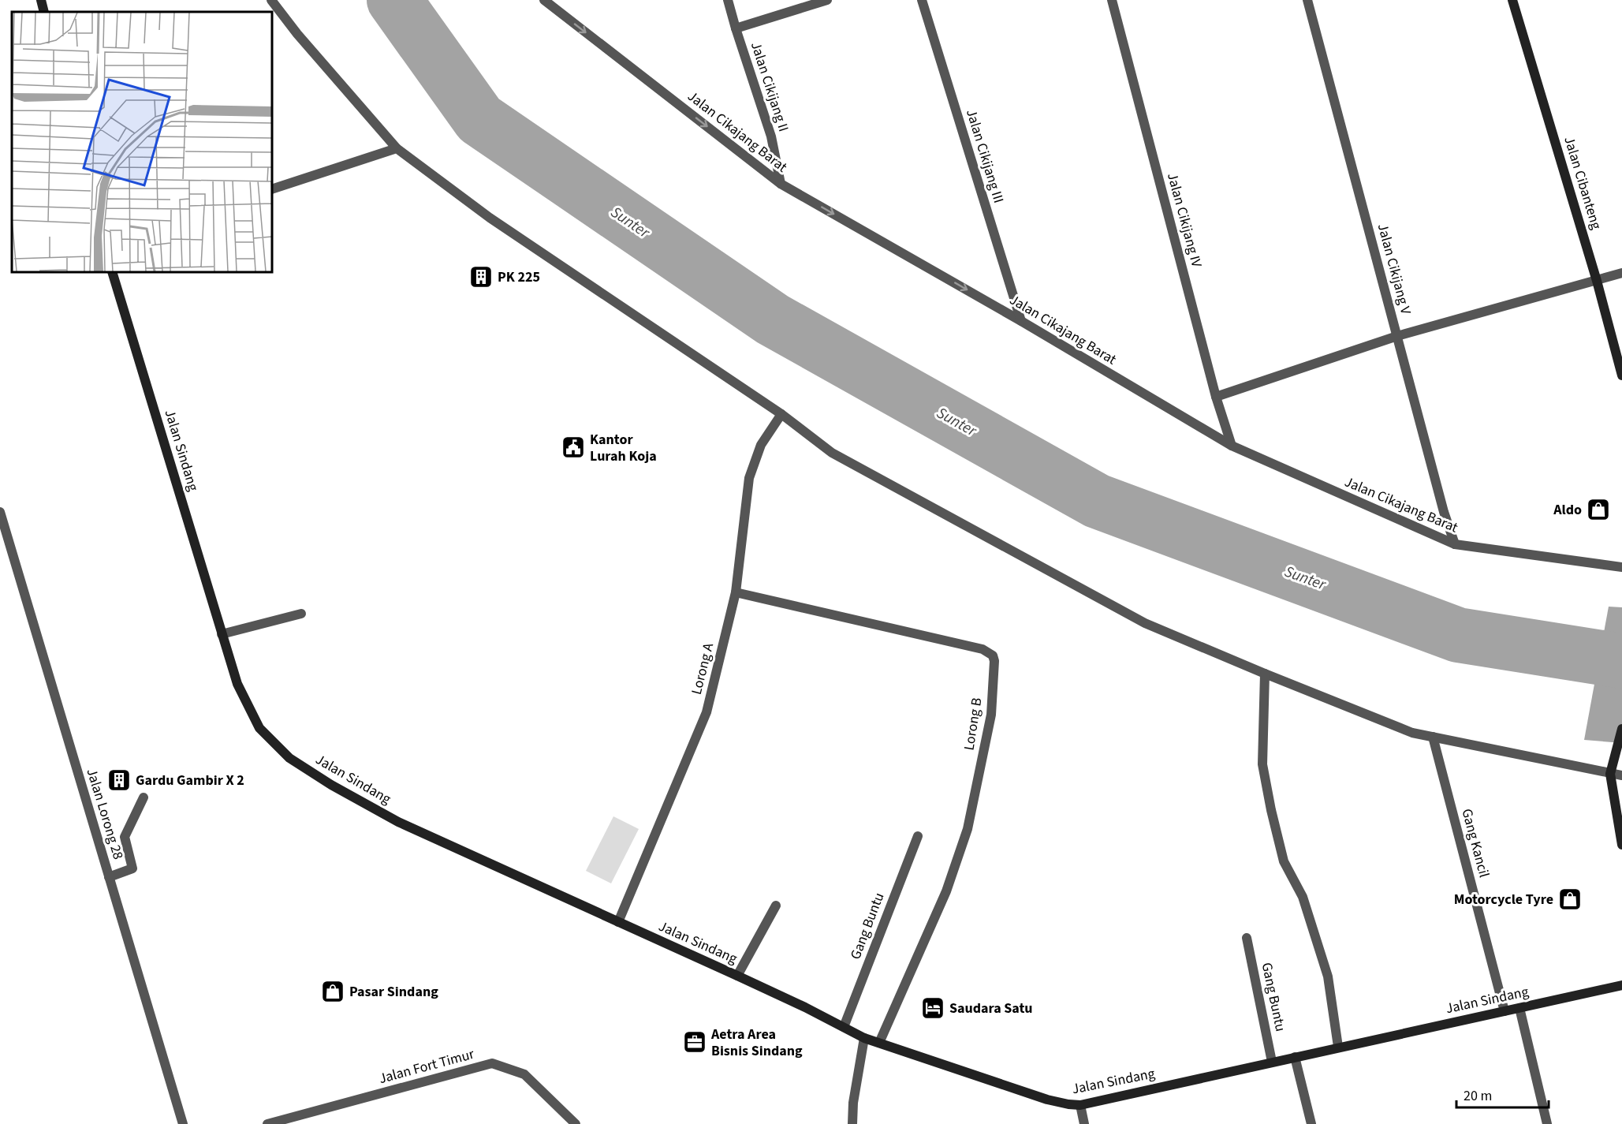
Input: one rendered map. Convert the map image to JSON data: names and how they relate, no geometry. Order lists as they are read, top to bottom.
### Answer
{
  "streets": {
    "street": [
      "Jalan Cikijang II",
      "Jalan Cikajang Barat",
      "Jalan Cikijang III",
      "Jalan Cibanteng",
      "Jalan Cikijang IV",
      "Jalan Cikijang V",
      "Jalan Sindang",
      "Lorong A",
      "Lorong B",
      "Jalan Lorong 28",
      "Gang Kancil",
      "Gang Buntu",
      "Jalan Fort Timur"
    ]
  },
  "crossings": [
    ["Jalan Cikijang II", "Jalan Cikajang Barat"],
    ["Jalan Cikajang Barat", "Jalan Cikijang III"],
    ["Jalan Cikajang Barat", "Jalan Cikijang IV"],
    ["Jalan Cikajang Barat", "Jalan Cikijang V"],
    ["Jalan Sindang", "Lorong A"],
    ["Jalan Sindang", "Lorong B"],
    ["Jalan Sindang", "Gang Kancil"],
    ["Jalan Sindang", "Gang Buntu"],
    ["Lorong A", "Lorong B"]
  ],
  "one_way": ["Jalan Cikajang Barat"],
  "water": ["Sunter"],
  "places": {
    "building": ["PK 225", "Gardu Gambir X 2"],
    "public building": ["Kantor Lurah Koja"],
    "shop": ["Aldo", "Motorcycle Tyre", "Pasar Sindang"],
    "hotel": ["Saudara Satu"],
    "office": ["Aetra Area Bisnis Sindang"]
  },
  "scale_bar": "20 m"
}
